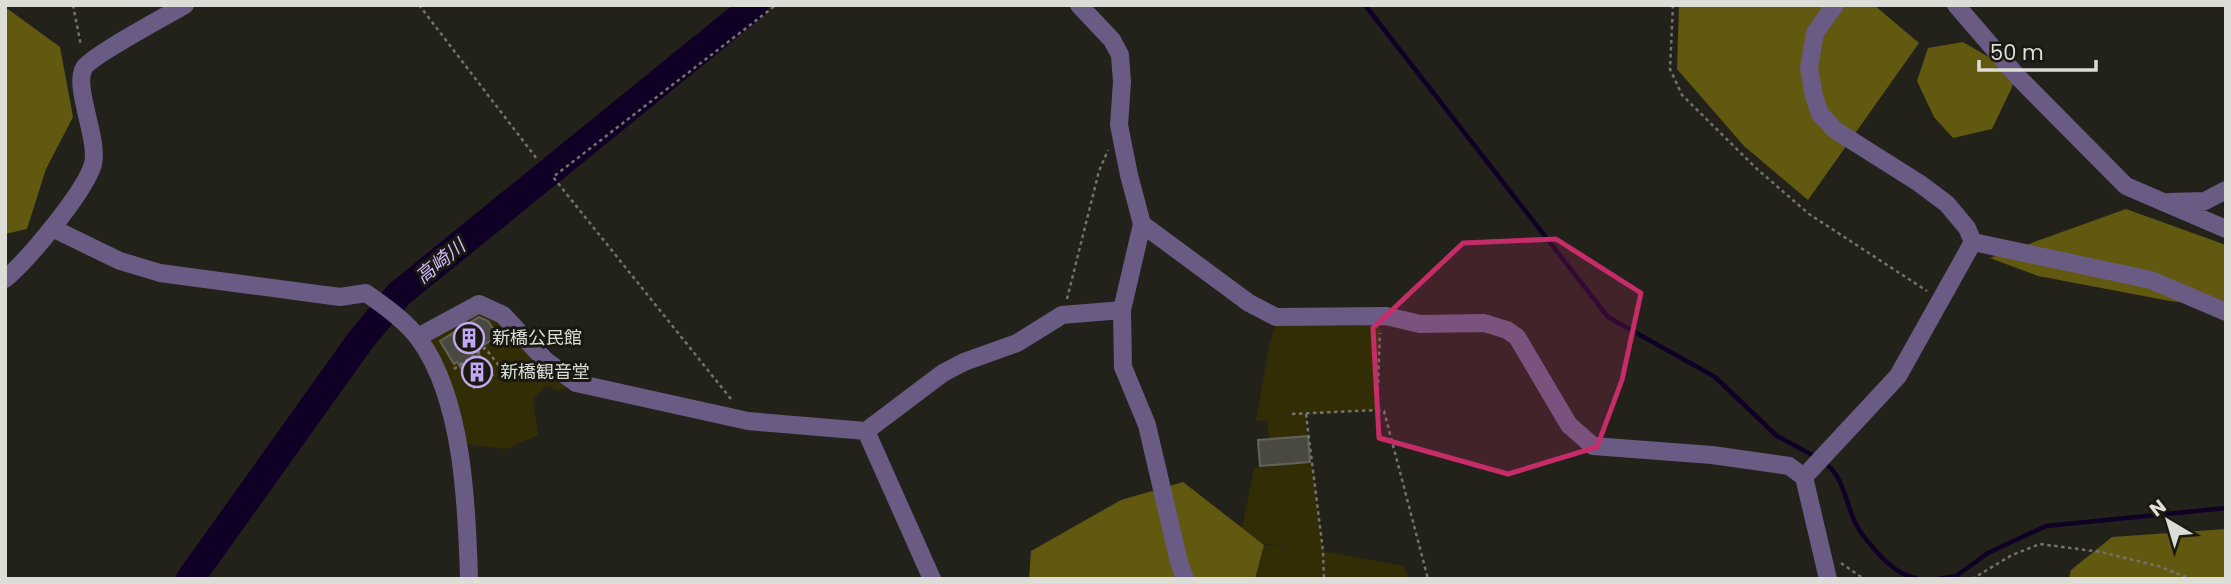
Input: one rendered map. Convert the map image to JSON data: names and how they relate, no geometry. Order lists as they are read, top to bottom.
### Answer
{
  "water": ["高崎川"],
  "places": {
    "building": ["新橋公民館", "新橋観音堂"]
  },
  "scale_bar": "50 m",
  "north": "top left"
}
